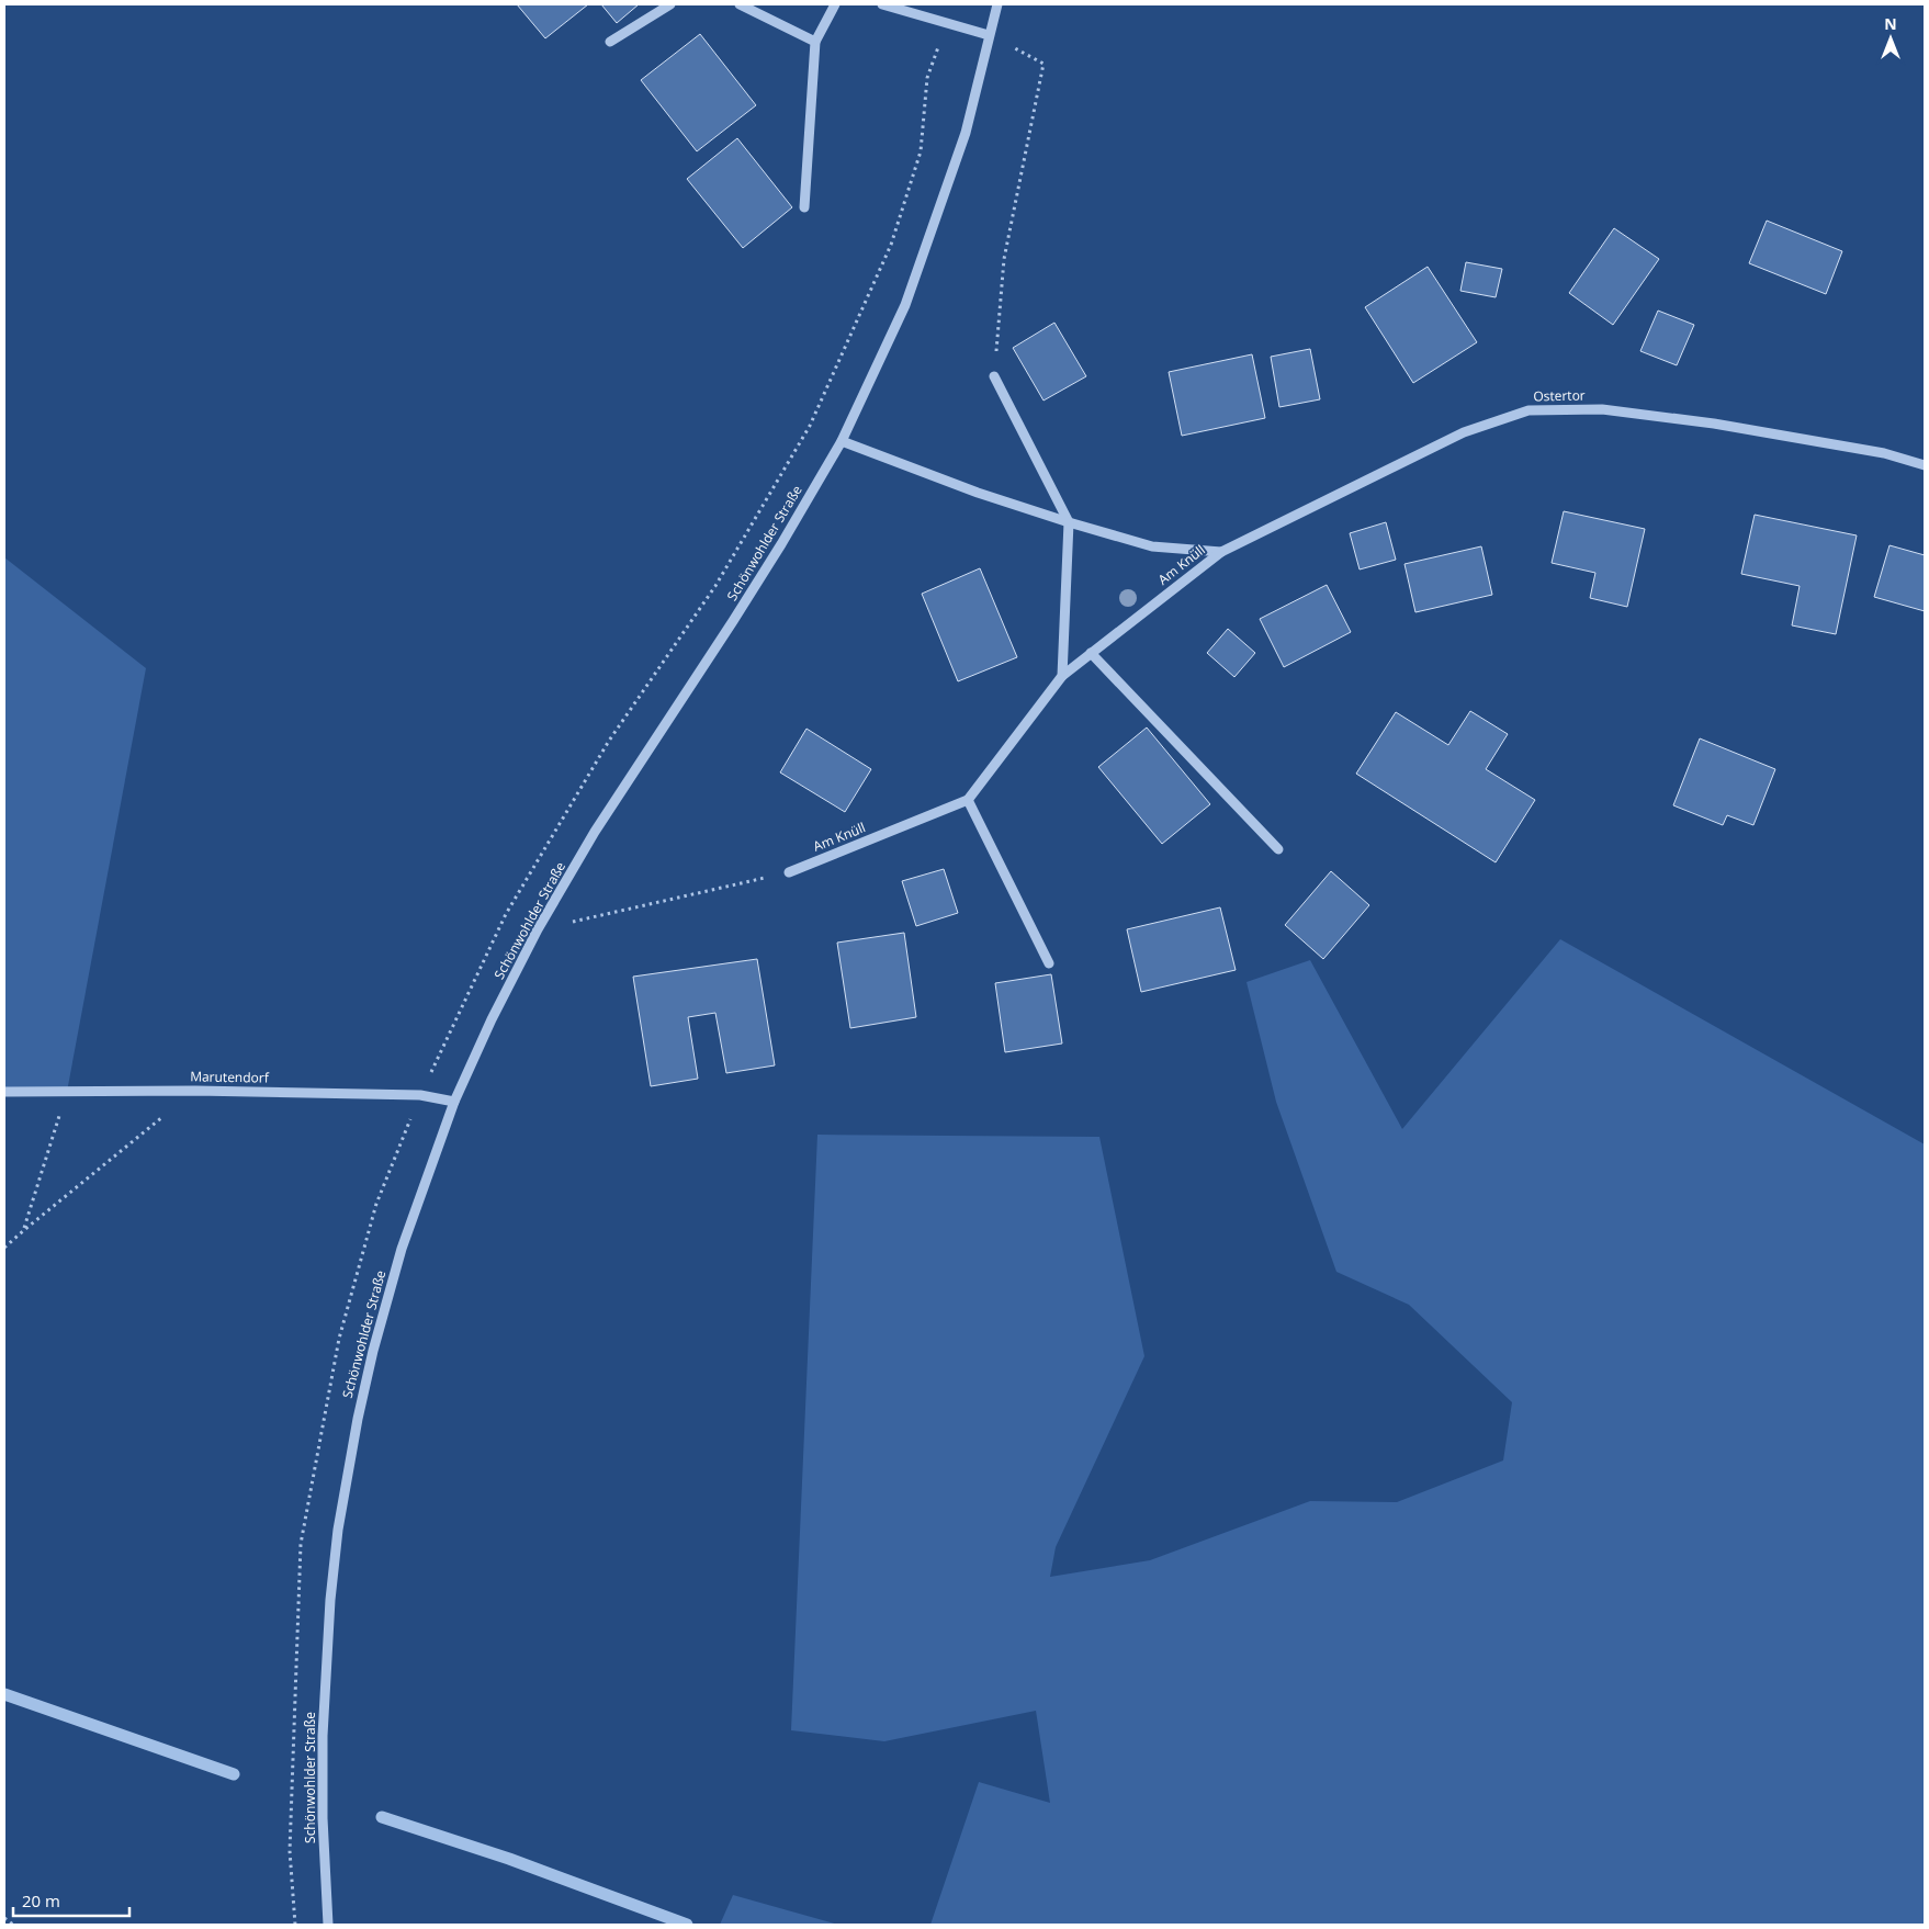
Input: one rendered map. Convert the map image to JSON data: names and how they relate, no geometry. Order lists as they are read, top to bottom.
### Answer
{
  "streets": {
    "street": [
      "Ostertor",
      "Schönwohlder Straße",
      "Am Knüll",
      "Marutendorf"
    ]
  },
  "crossings": [
    ["Ostertor", "Am Knüll"],
    ["Schönwohlder Straße", "Am Knüll"],
    ["Schönwohlder Straße", "Marutendorf"]
  ],
  "scale_bar": "20 m",
  "north": "top"
}
